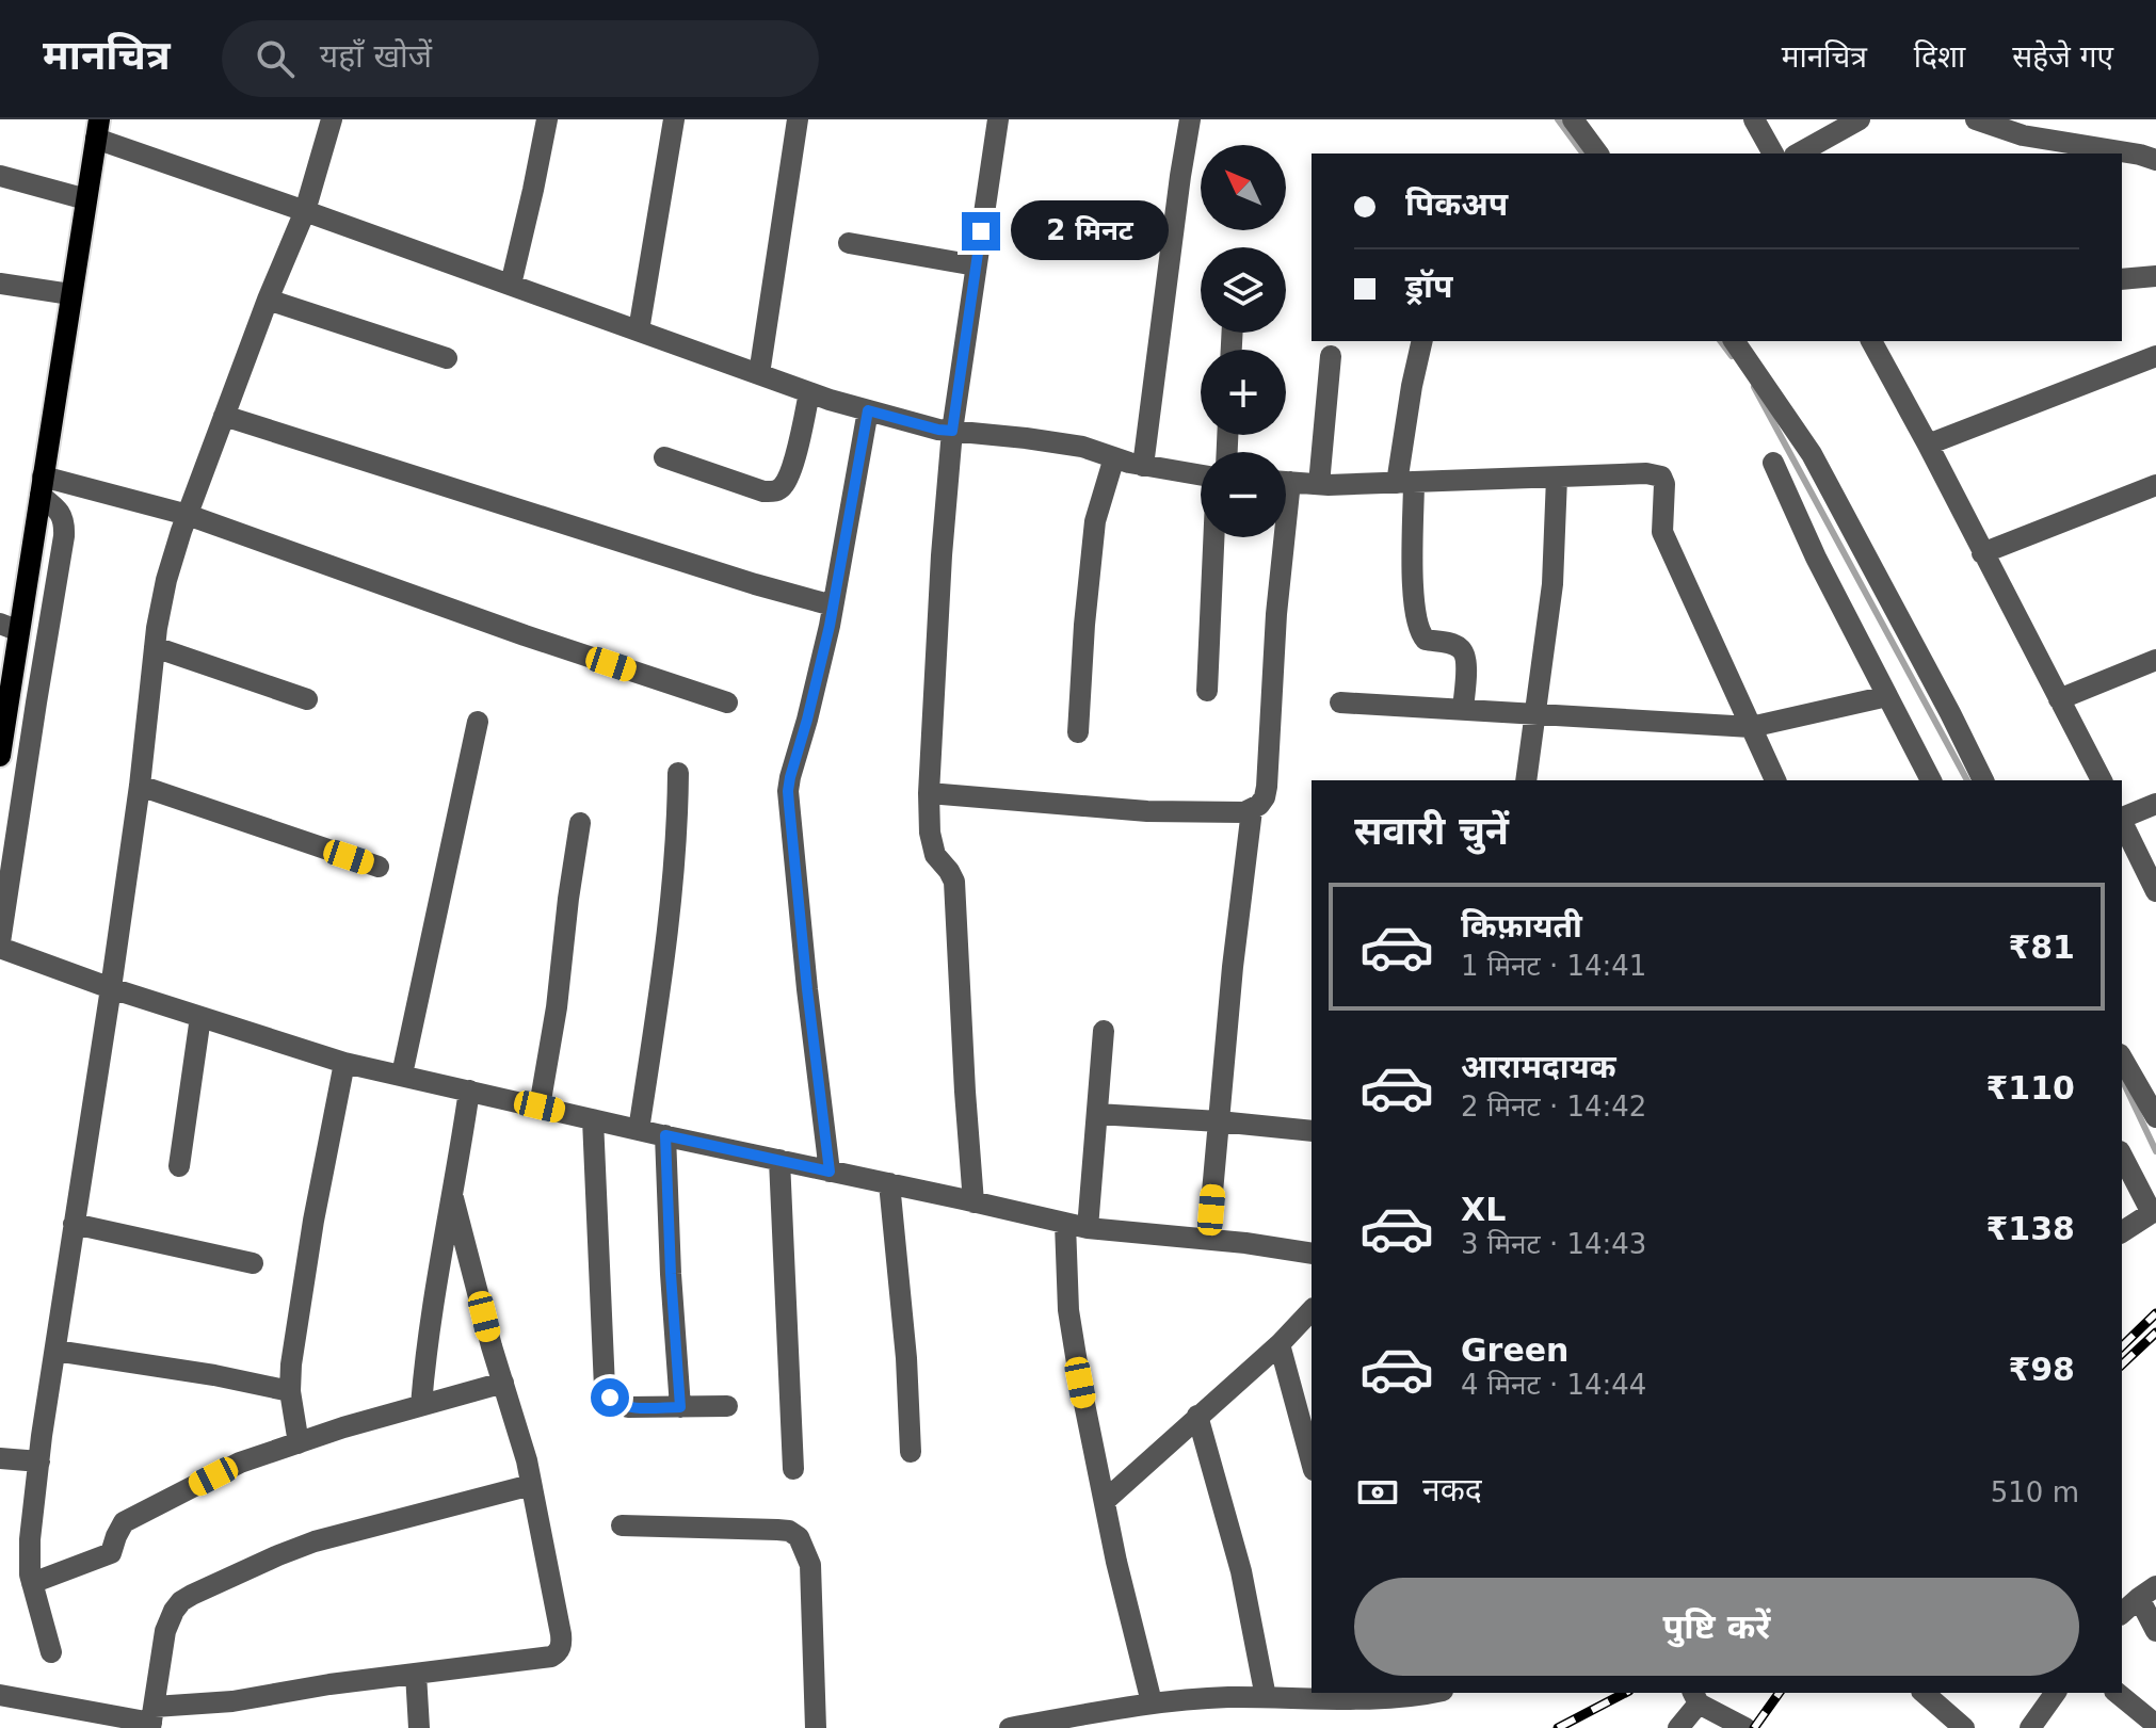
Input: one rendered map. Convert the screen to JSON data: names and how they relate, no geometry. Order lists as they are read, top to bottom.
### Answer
{
  "north": "top left",
  "page": {
    "header": "मानचित्र",
    "search": "यहाँ खोजें",
    "nav": ["मानचित्र", "दिशा", "सहेजे गए"],
    "map_buttons": ["+", "−"],
    "banner": ["पिकअप", "ड्रॉप"],
    "bubble": "2 मिनट",
    "heading": "सवारी चुनें",
    "list": [
      {
        "name": "किफ़ायती",
        "note": "1 मिनट · 14:41",
        "value": "₹81"
      },
      {
        "name": "आरामदायक",
        "note": "2 मिनट · 14:42",
        "value": "₹110"
      },
      {
        "name": "XL",
        "note": "3 मिनट · 14:43",
        "value": "₹138"
      },
      {
        "name": "Green",
        "note": "4 मिनट · 14:44",
        "value": "₹98"
      }
    ],
    "pay": ["नकद", "510 m"],
    "buttons": "पुष्टि करें"
  }
}
